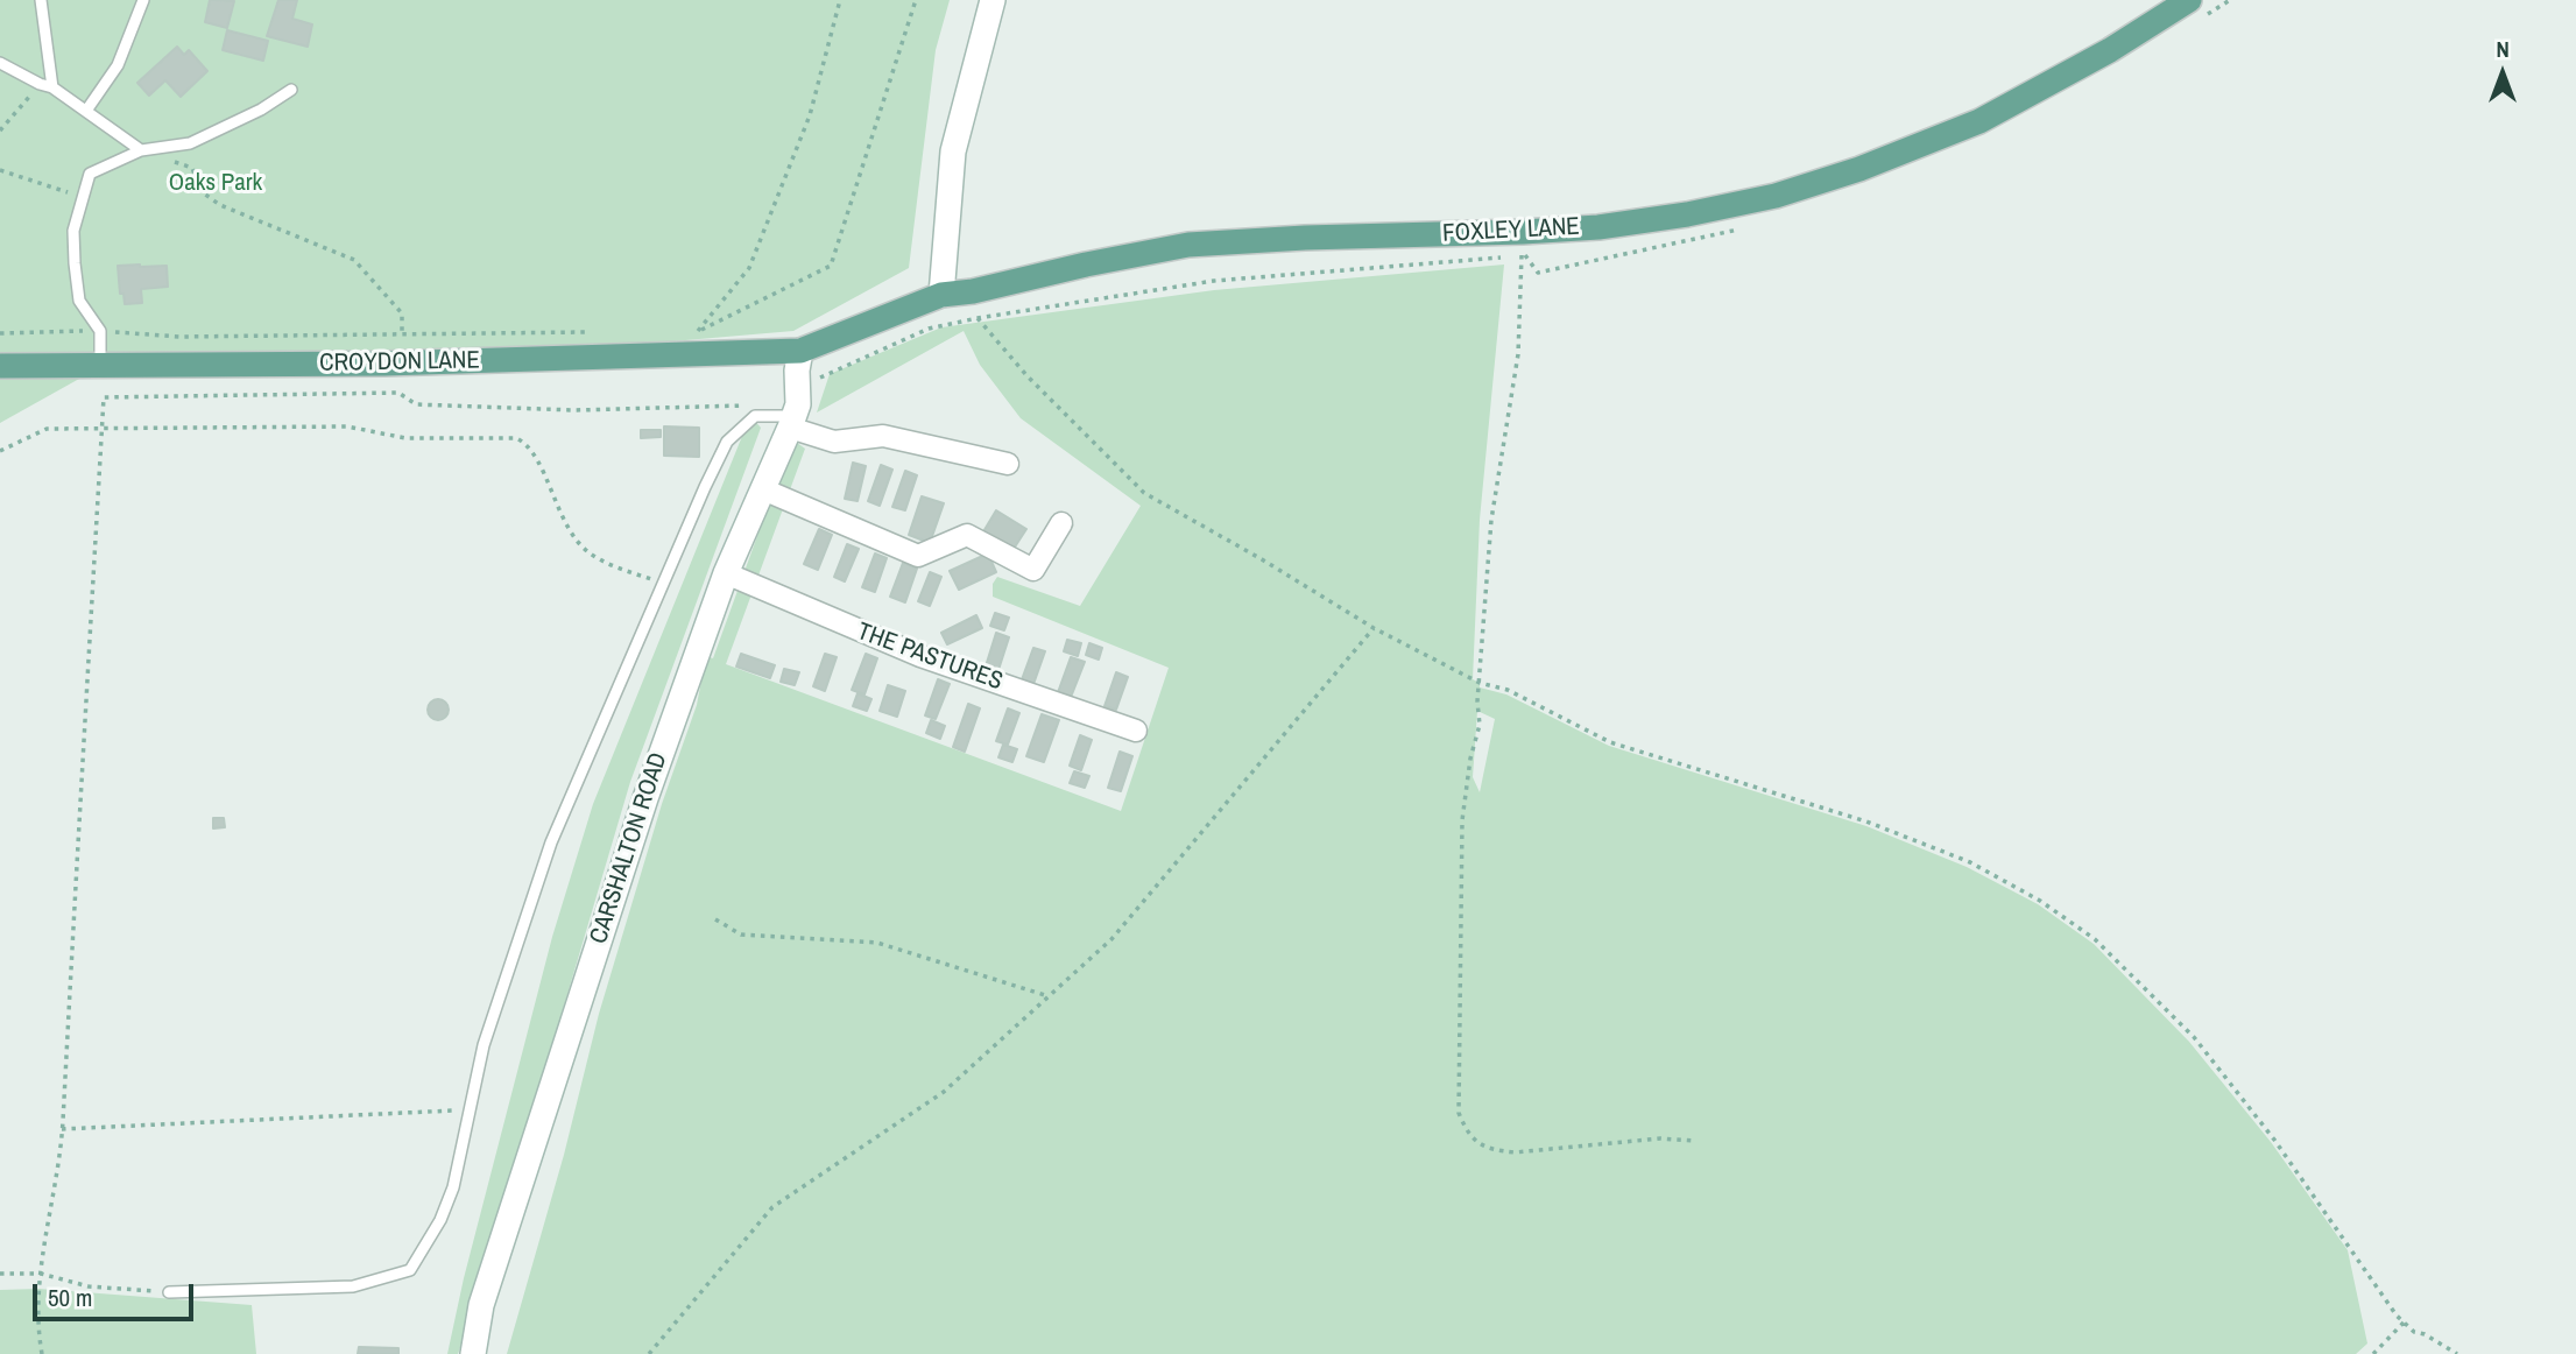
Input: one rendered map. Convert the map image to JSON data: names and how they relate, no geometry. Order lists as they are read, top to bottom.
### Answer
{
  "streets": {
    "main road": ["FOXLEY LANE", "CROYDON LANE", "CARSHALTON ROAD"],
    "street": ["THE PASTURES"]
  },
  "crossings": [
    ["FOXLEY LANE", "CROYDON LANE"],
    ["FOXLEY LANE", "CARSHALTON ROAD"],
    ["CROYDON LANE", "CARSHALTON ROAD"],
    ["THE PASTURES", "CARSHALTON ROAD"]
  ],
  "parks": ["Oaks Park"],
  "scale_bar": "50 m",
  "north": "top"
}
